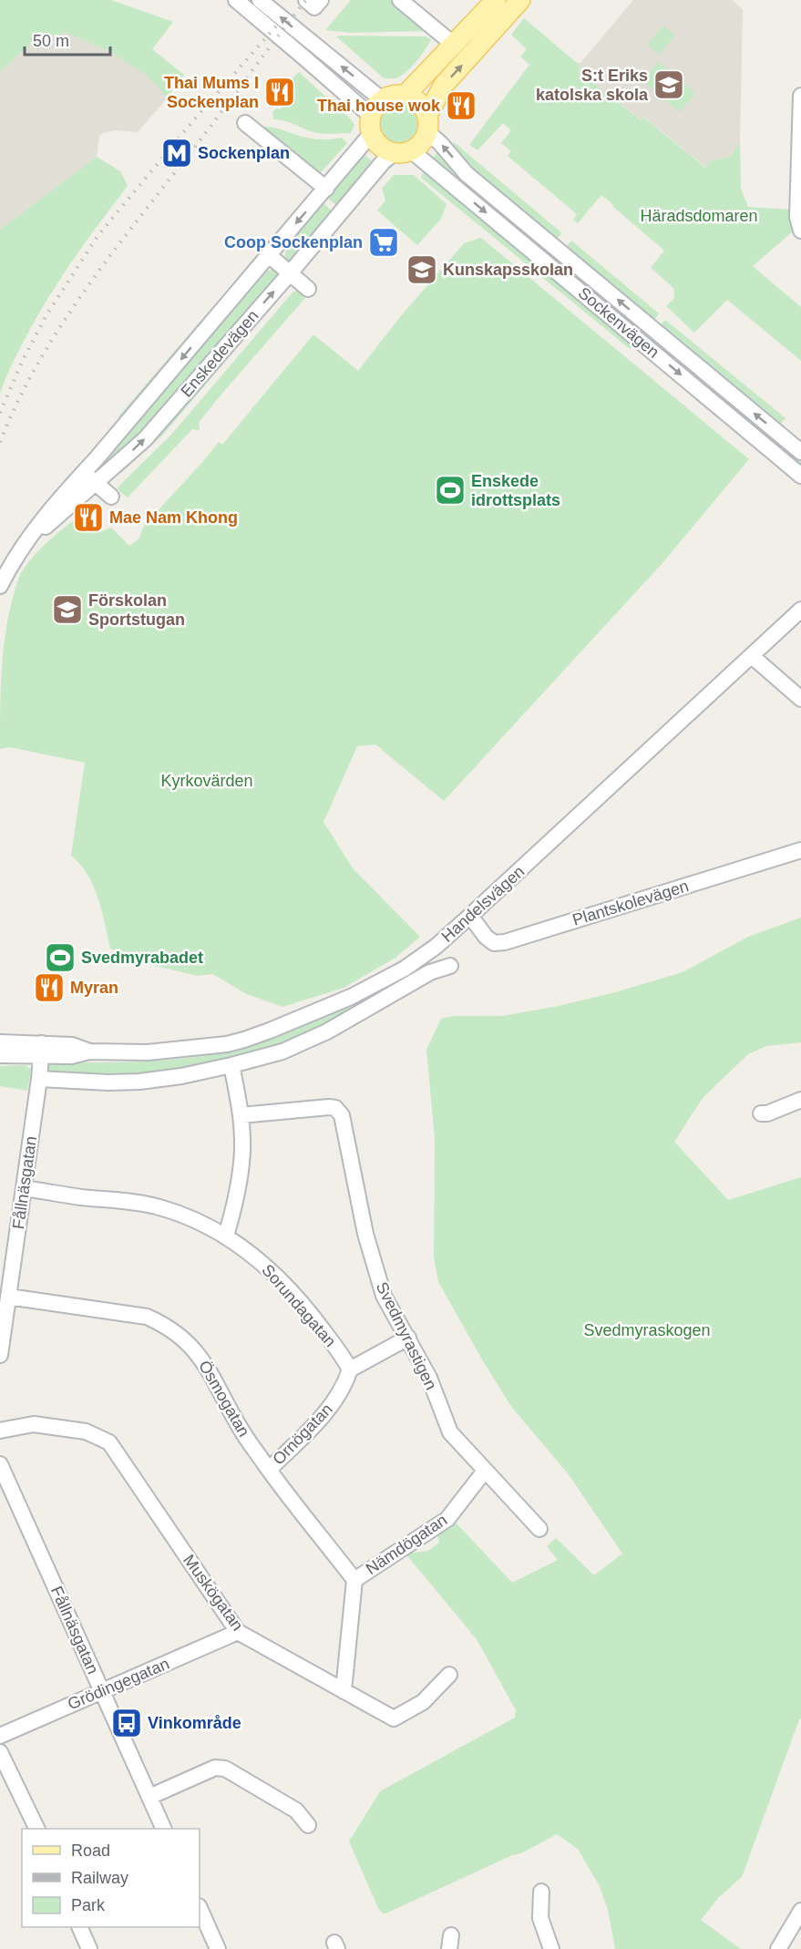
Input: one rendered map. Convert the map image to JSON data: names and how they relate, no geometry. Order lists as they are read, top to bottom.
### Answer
{
  "streets": {
    "street": [
      "Sockenvägen",
      "Enskedevägen",
      "Plantskolevägen",
      "Handelsvägen",
      "Fållnäsgatan",
      "Sorundagatan",
      "Svedmyrastigen",
      "Ösmogatan",
      "Ornögatan",
      "Nämdögatan",
      "Muskögatan",
      "Grödingegatan"
    ]
  },
  "crossings": [
    ["Sockenvägen", "Enskedevägen"],
    ["Plantskolevägen", "Handelsvägen"],
    ["Handelsvägen", "Fållnäsgatan"],
    ["Fållnäsgatan", "Sorundagatan"],
    ["Fållnäsgatan", "Ösmogatan"],
    ["Fållnäsgatan", "Grödingegatan"],
    ["Sorundagatan", "Ornögatan"],
    ["Svedmyrastigen", "Nämdögatan"],
    ["Ösmogatan", "Ornögatan"],
    ["Ösmogatan", "Nämdögatan"],
    ["Nämdögatan", "Muskögatan"],
    ["Muskögatan", "Grödingegatan"]
  ],
  "parks": ["Häradsdomaren", "Kyrkovärden", "Svedmyraskogen"],
  "places": {
    "school or university": ["S:t Eriks katolska skola", "Kunskapsskolan", "Förskolan Sportstugan"],
    "restaurant": [
      "Thai Mums I Sockenplan",
      "Thai house wok",
      "Mae Nam Khong",
      "Myran"
    ],
    "metro station": ["Sockenplan"],
    "supermarket": ["Coop Sockenplan"],
    "sports": ["Enskede idrottsplats", "Svedmyrabadet"],
    "bus stop": ["Vinkområde"]
  },
  "legend": ["Road", "Railway", "Park"],
  "scale_bar": "50 m"
}
